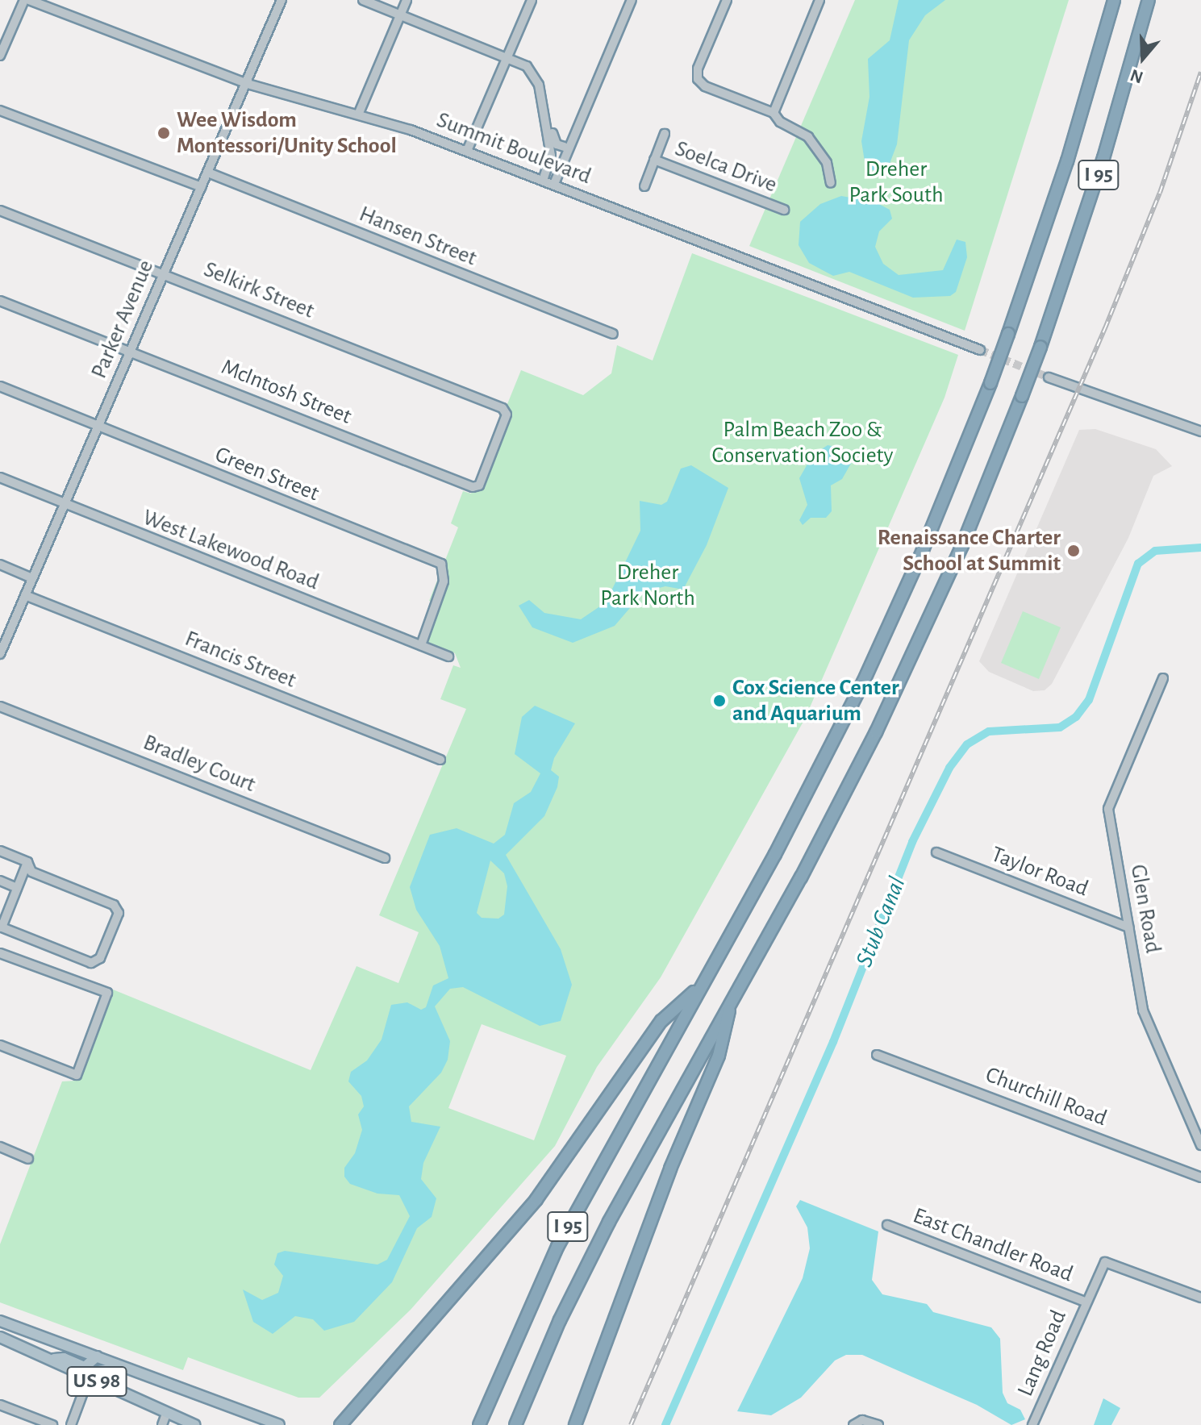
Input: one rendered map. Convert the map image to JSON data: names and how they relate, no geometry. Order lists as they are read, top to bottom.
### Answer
{
  "streets": {
    "highway": ["I 95"],
    "main road": ["US 98"],
    "street": [
      "Summit Boulevard",
      "Soelca Drive",
      "Hansen Street",
      "Selkirk Street",
      "Parker Avenue",
      "McIntosh Street",
      "Green Street",
      "West Lakewood Road",
      "Francis Street",
      "Bradley Court",
      "Taylor Road",
      "Glen Road",
      "Churchill Road",
      "East Chandler Road",
      "Lang Road"
    ]
  },
  "crossings": [
    ["Summit Boulevard", "Parker Avenue"],
    ["Hansen Street", "Parker Avenue"],
    ["Selkirk Street", "Parker Avenue"],
    ["Selkirk Street", "McIntosh Street"],
    ["Parker Avenue", "McIntosh Street"],
    ["Parker Avenue", "Green Street"],
    ["Parker Avenue", "West Lakewood Road"],
    ["Parker Avenue", "Francis Street"],
    ["Green Street", "West Lakewood Road"],
    ["Taylor Road", "Glen Road"],
    ["East Chandler Road", "Lang Road"]
  ],
  "water": ["Stub Canal"],
  "parks": ["Dreher Park South", "Palm Beach Zoo & Conservation Society", "Dreher Park North"],
  "places": ["Wee Wisdom Montessori/Unity School", "Renaissance Charter School at Summit", "Cox Science Center and Aquarium"],
  "north": "bottom"
}
